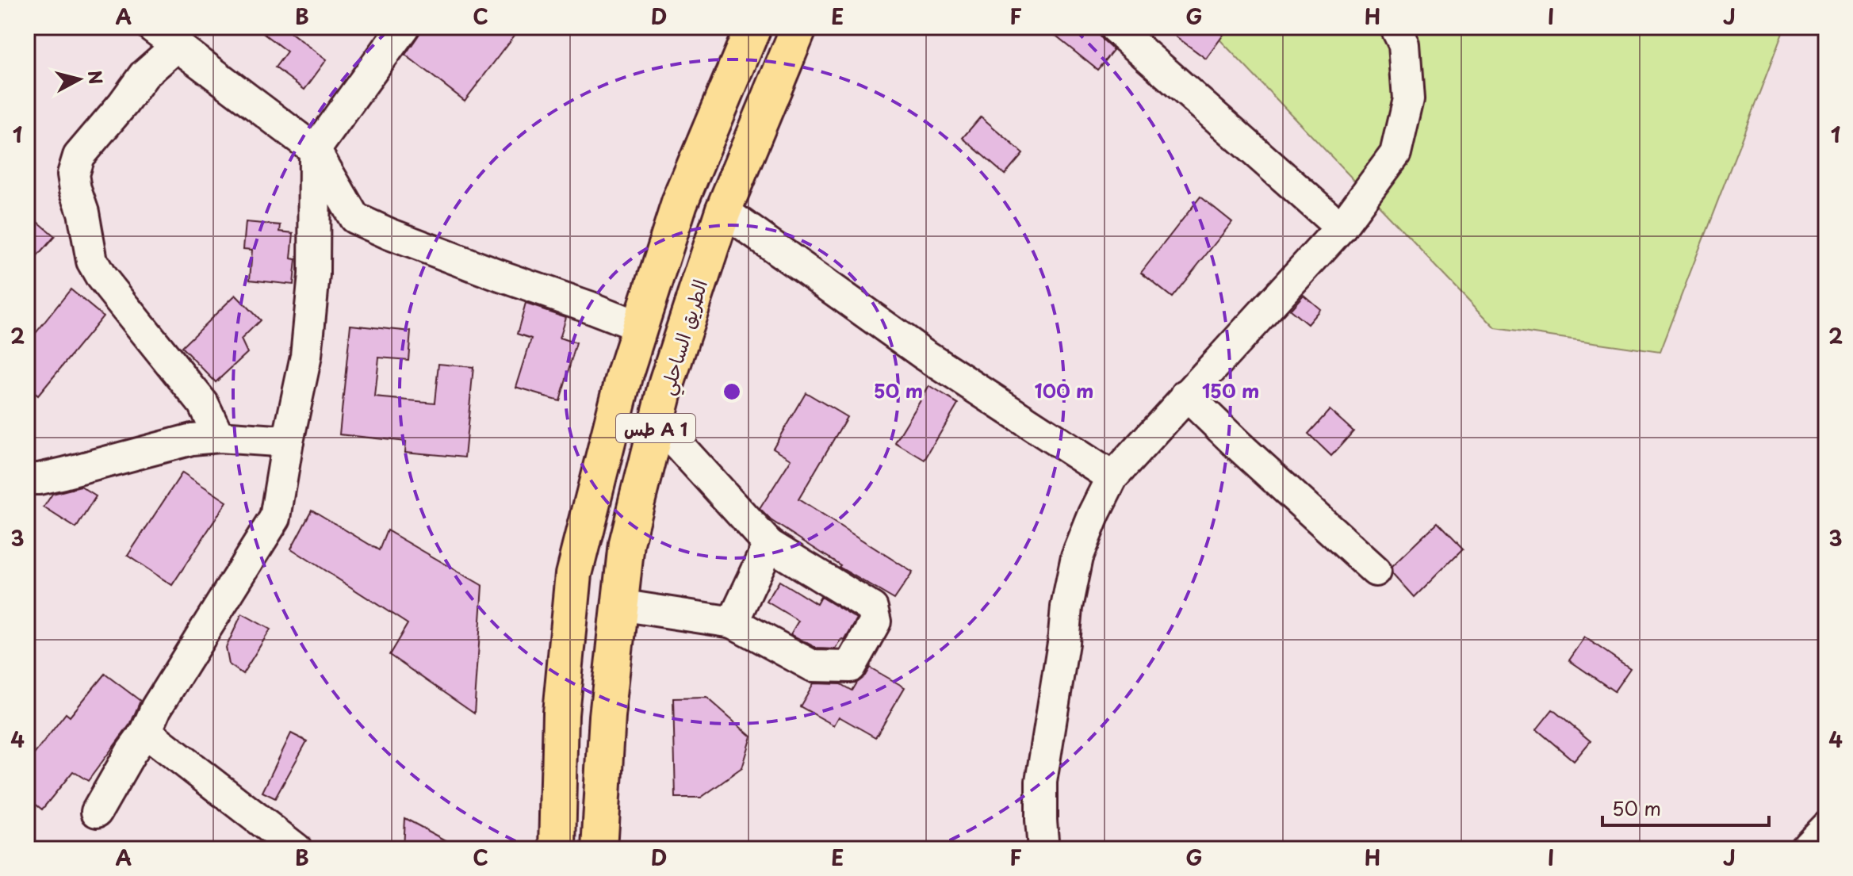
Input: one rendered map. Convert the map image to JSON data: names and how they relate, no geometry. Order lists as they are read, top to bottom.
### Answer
{
  "streets": {
    "highway": ["الطريق الساحلي", "طس A 1"]
  },
  "scale_bar": "50 m",
  "north": "right",
  "grid": {
    "columns": [
      "A",
      "B",
      "C",
      "D",
      "E",
      "F",
      "G",
      "H",
      "I",
      "J"
    ],
    "rows": [
      "1",
      "2",
      "3",
      "4"
    ]
  },
  "rings": ["50 m", "100 m", "150 m"]
}
